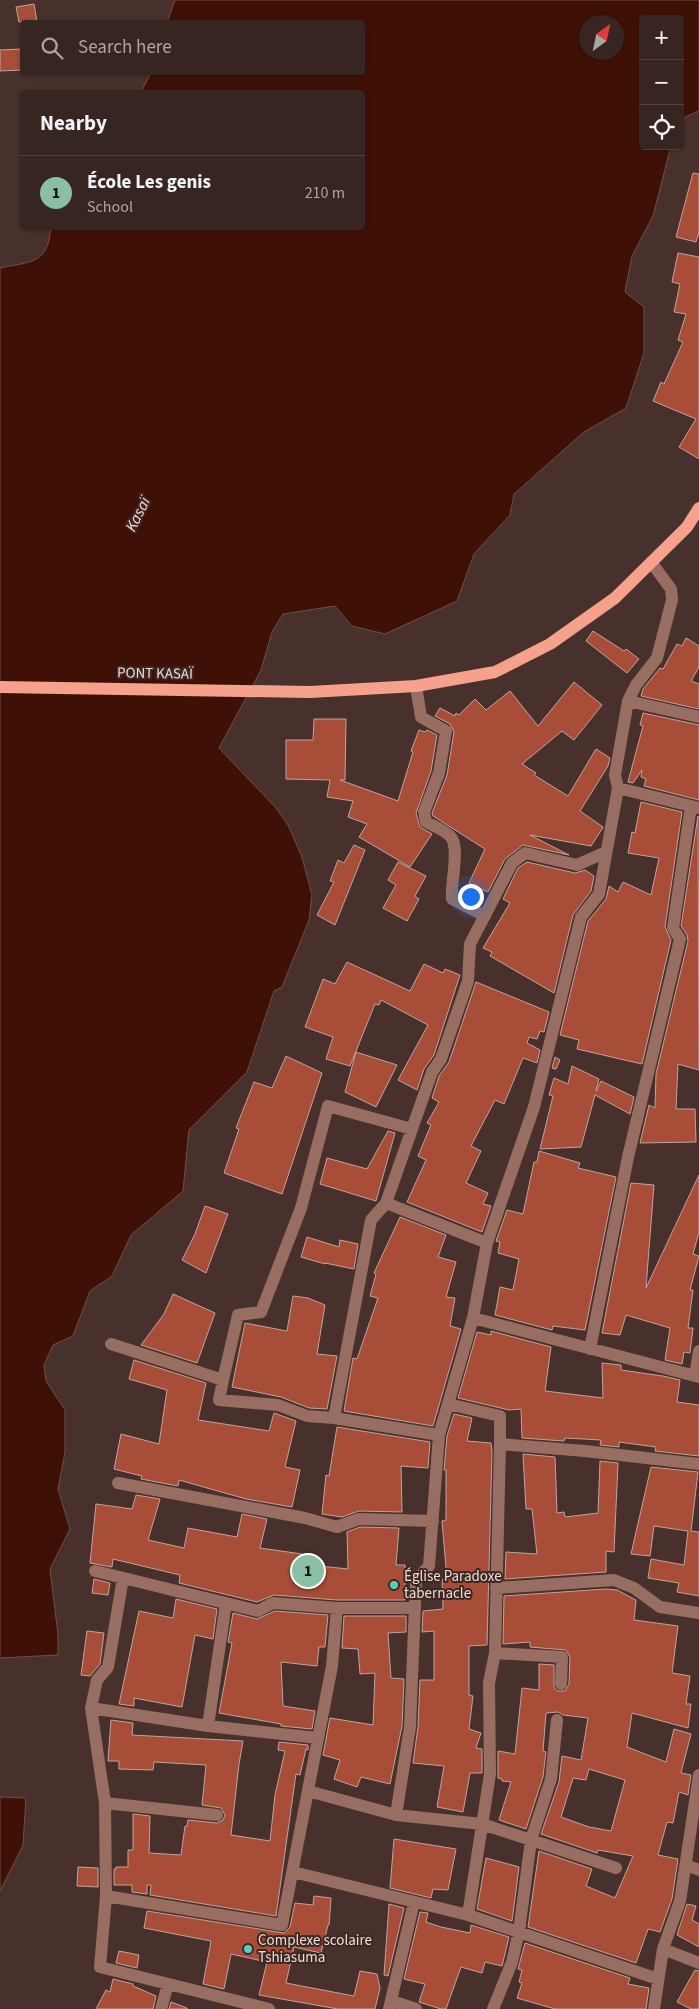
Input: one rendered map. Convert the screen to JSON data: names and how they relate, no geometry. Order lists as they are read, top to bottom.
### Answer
{
  "streets": {
    "main road": ["PONT KASAÏ"]
  },
  "water": ["Kasaï"],
  "places": ["Église Paradoxe tabernacle", "Complexe scolaire Tshiasuma"],
  "north": "top right",
  "page": {
    "map_buttons": ["+", "−"],
    "search": "Search here",
    "heading": "Nearby",
    "list": [
      {
        "mark": "1",
        "name": "École Les genis",
        "note": "School",
        "value": "210 m"
      }
    ],
    "pins": "1"
  }
}
